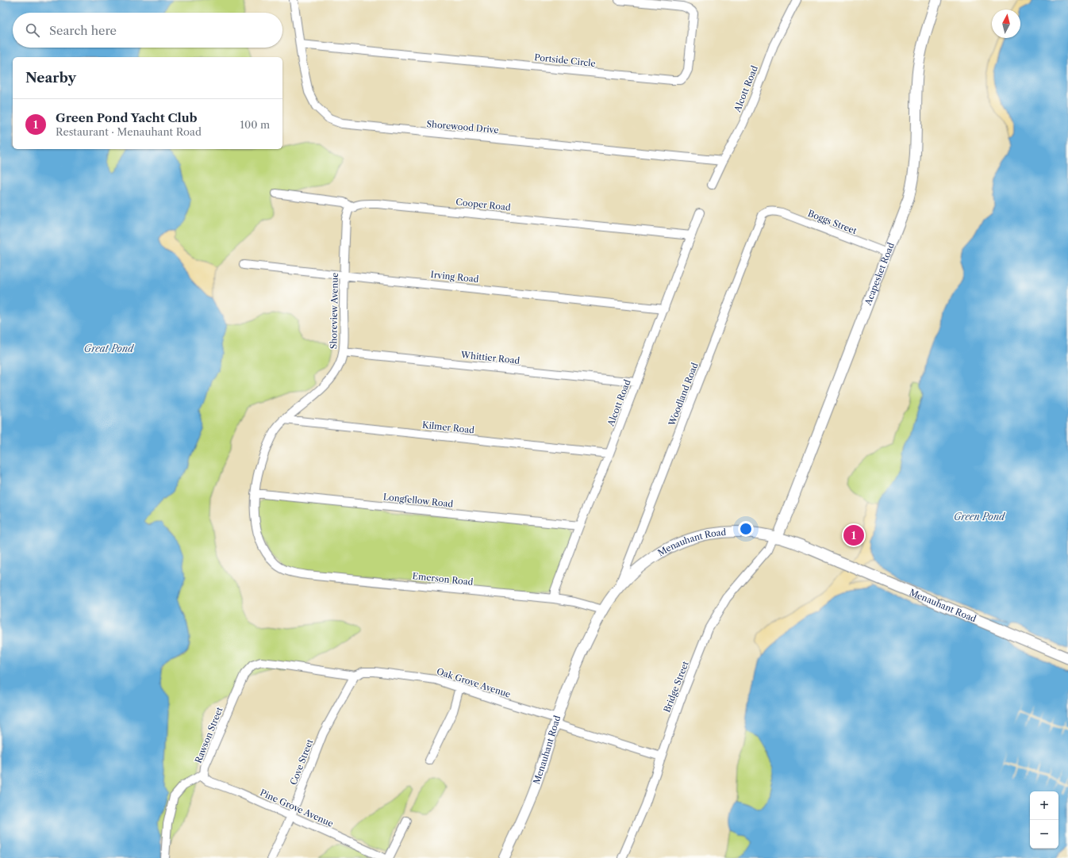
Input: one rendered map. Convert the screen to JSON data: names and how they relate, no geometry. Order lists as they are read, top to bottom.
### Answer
{
  "streets": {
    "main road": ["Acapesket Road", "Menauhant Road"],
    "street": [
      "Portside Circle",
      "Alcott Road",
      "Shorewood Drive",
      "Cooper Road",
      "Boggs Street",
      "Irving Road",
      "Shoreview Avenue",
      "Whittier Road",
      "Woodland Road",
      "Kilmer Road",
      "Longfellow Road",
      "Emerson Road",
      "Oak Grove Avenue",
      "Bridge Street",
      "Rawson Street",
      "Cove Street",
      "Pine Grove Avenue"
    ]
  },
  "crossings": [
    ["Portside Circle", "Shorewood Drive"],
    ["Alcott Road", "Shorewood Drive"],
    ["Alcott Road", "Cooper Road"],
    ["Alcott Road", "Irving Road"],
    ["Alcott Road", "Whittier Road"],
    ["Alcott Road", "Kilmer Road"],
    ["Alcott Road", "Longfellow Road"],
    ["Alcott Road", "Emerson Road"],
    ["Cooper Road", "Shoreview Avenue"],
    ["Boggs Street", "Acapesket Road"],
    ["Boggs Street", "Woodland Road"],
    ["Acapesket Road", "Menauhant Road"],
    ["Acapesket Road", "Bridge Street"],
    ["Irving Road", "Shoreview Avenue"],
    ["Shoreview Avenue", "Whittier Road"],
    ["Shoreview Avenue", "Kilmer Road"],
    ["Shoreview Avenue", "Longfellow Road"],
    ["Shoreview Avenue", "Emerson Road"],
    ["Woodland Road", "Menauhant Road"],
    ["Menauhant Road", "Emerson Road"],
    ["Menauhant Road", "Oak Grove Avenue"],
    ["Menauhant Road", "Bridge Street"],
    ["Oak Grove Avenue", "Bridge Street"],
    ["Oak Grove Avenue", "Rawson Street"],
    ["Oak Grove Avenue", "Cove Street"],
    ["Rawson Street", "Pine Grove Avenue"],
    ["Cove Street", "Pine Grove Avenue"]
  ],
  "water": ["Great Pond", "Green Pond"],
  "north": "top",
  "page": {
    "search": "Search here",
    "heading": "Nearby",
    "list": [
      {
        "mark": "1",
        "name": "Green Pond Yacht Club",
        "note": "Restaurant · Menauhant Road",
        "value": "100 m"
      }
    ],
    "pins": "1",
    "map_buttons": ["+", "−"]
  }
}
